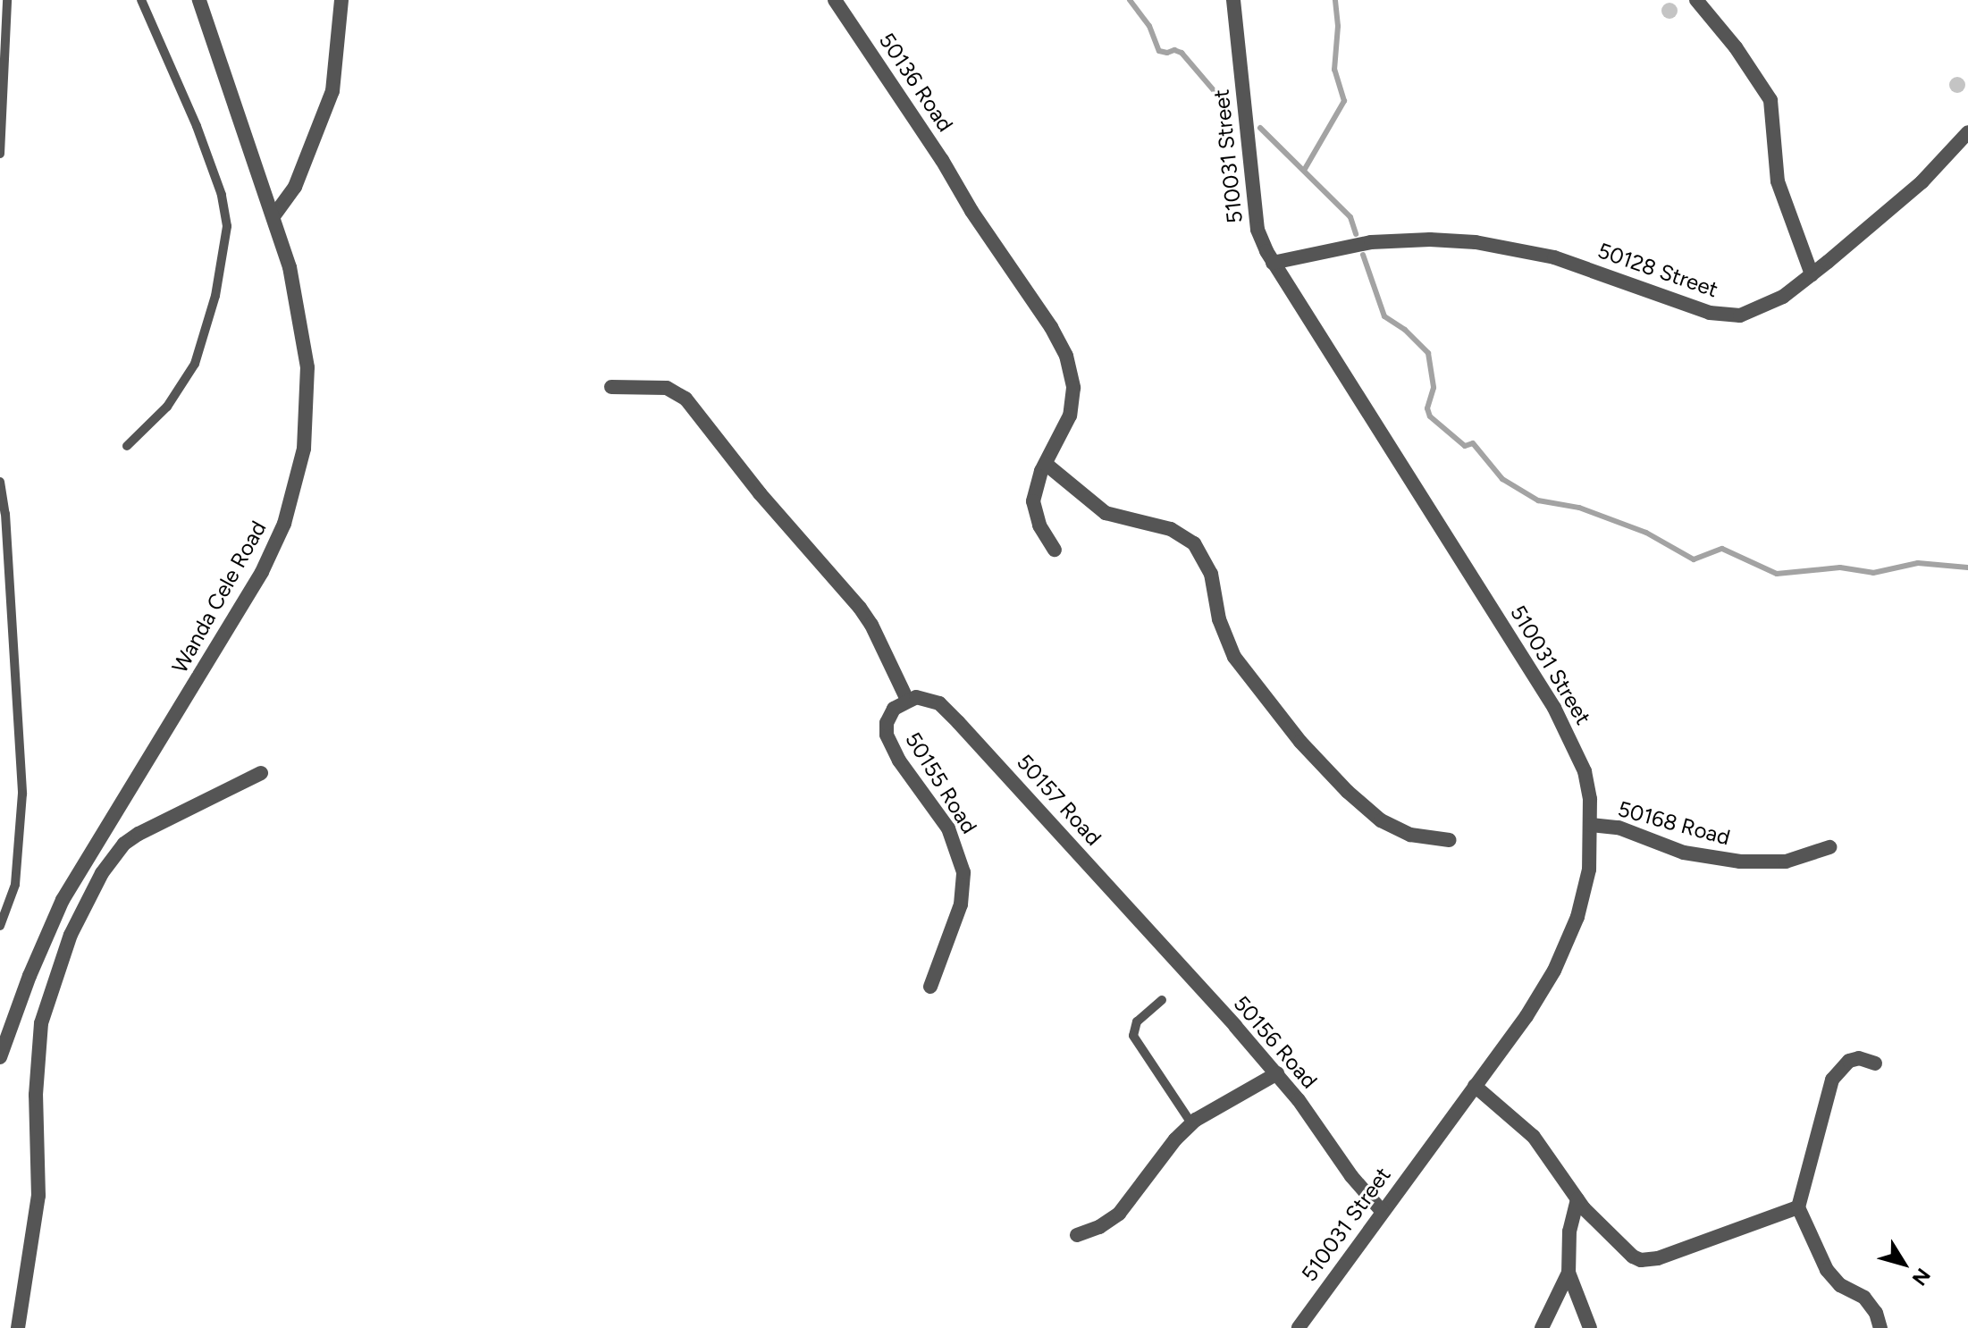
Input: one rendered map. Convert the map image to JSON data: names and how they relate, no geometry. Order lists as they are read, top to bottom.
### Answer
{
  "streets": {
    "street": [
      "50136 Road",
      "510031 Street",
      "50128 Street",
      "Wanda Cele Road",
      "50155 Road",
      "50157 Road",
      "50168 Road",
      "50156 Road"
    ]
  },
  "crossings": [
    ["510031 Street", "50128 Street"],
    ["510031 Street", "50168 Road"],
    ["510031 Street", "50156 Road"],
    ["50155 Road", "50157 Road"],
    ["50157 Road", "50156 Road"]
  ],
  "north": "bottom right"
}
